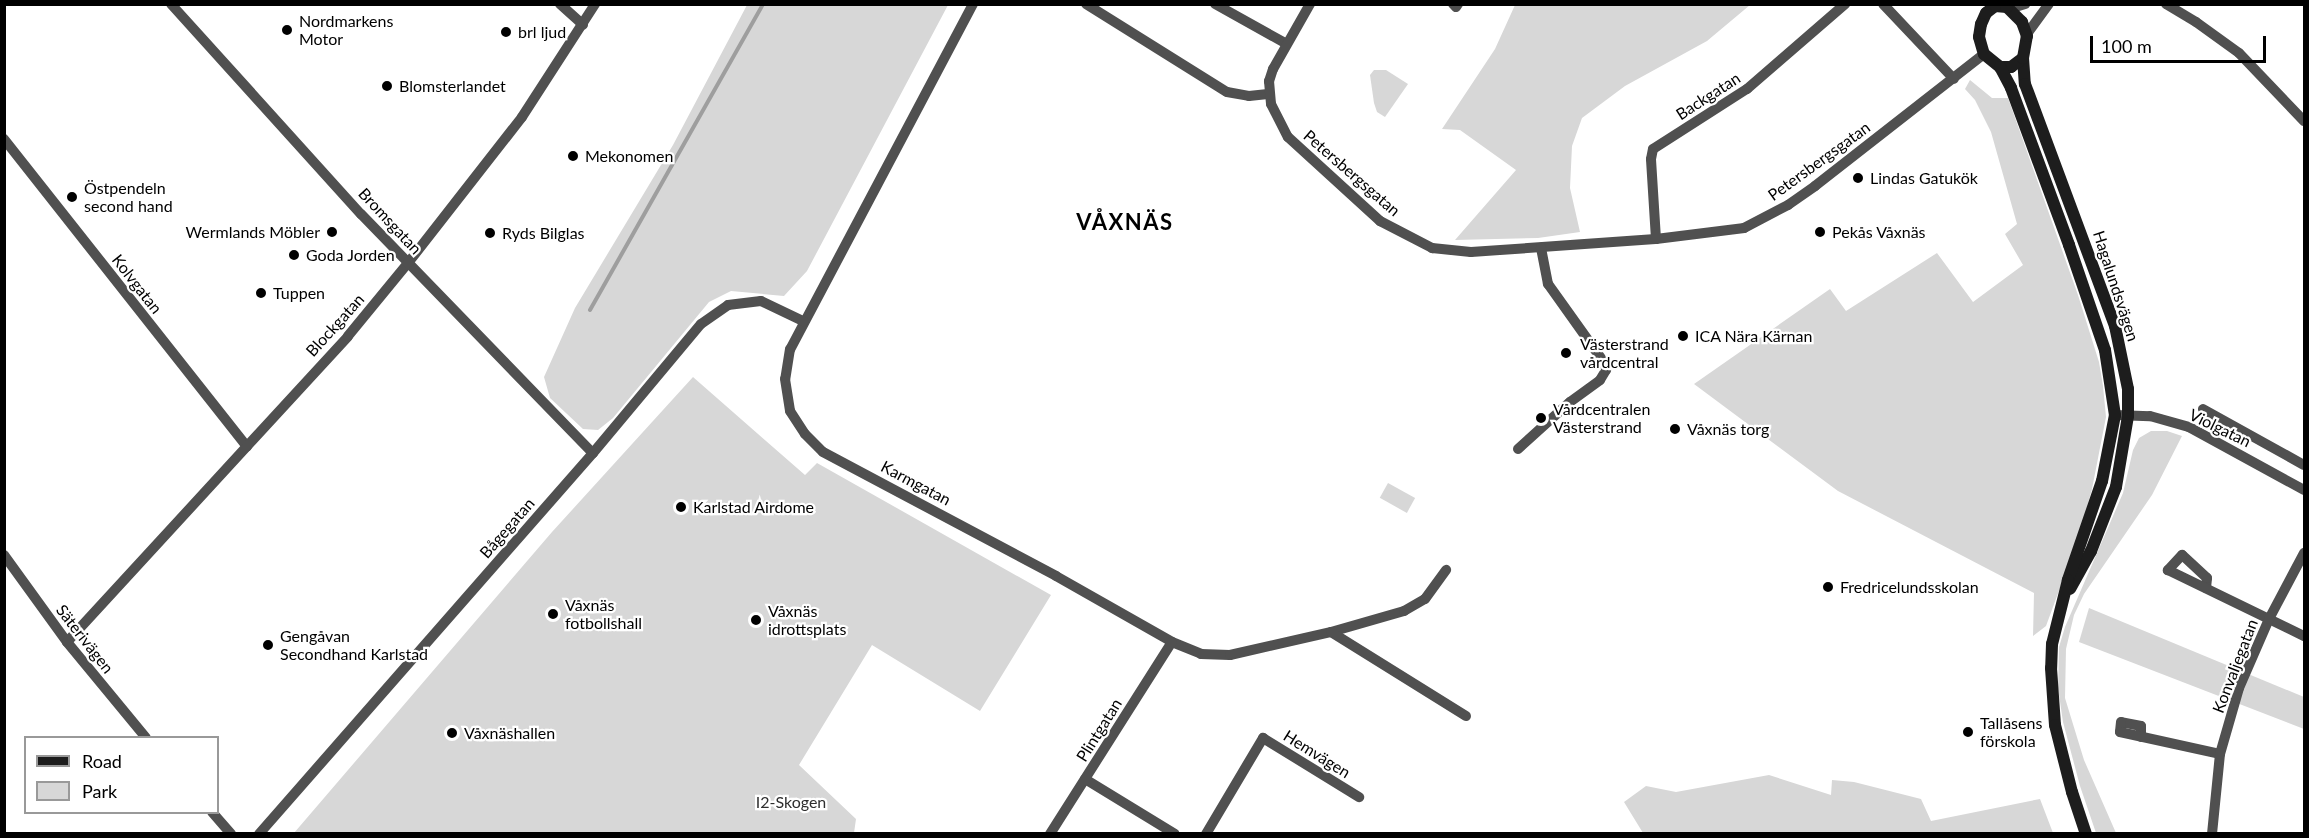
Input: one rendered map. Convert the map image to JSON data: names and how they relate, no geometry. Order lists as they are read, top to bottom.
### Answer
{
  "streets": {
    "street": [
      "Backgatan",
      "Petersbergsgatan",
      "Bromsgatan",
      "Kolvgatan",
      "Hagalundsvägen",
      "Blockgatan",
      "Violgatan",
      "Karmgatan",
      "Bågegatan",
      "Säterivägen",
      "Konvaljegatan",
      "Plintgatan",
      "Hemvägen"
    ]
  },
  "crossings": [
    ["Backgatan", "Petersbergsgatan"],
    ["Petersbergsgatan", "Hagalundsvägen"],
    ["Bromsgatan", "Blockgatan"],
    ["Bromsgatan", "Bågegatan"],
    ["Kolvgatan", "Blockgatan"],
    ["Hagalundsvägen", "Violgatan"],
    ["Blockgatan", "Säterivägen"],
    ["Karmgatan", "Bågegatan"],
    ["Karmgatan", "Plintgatan"]
  ],
  "districts": ["VÅXNÄS"],
  "parks": ["I2-Skogen"],
  "places": [
    "Nordmarkens Motor",
    "brl ljud",
    "Blomsterlandet",
    "Mekonomen",
    "Lindas Gatukök",
    "Östpendeln second hand",
    "Wermlands Möbler",
    "Pekås Våxnäs",
    "Ryds Bilglas",
    "Goda Jorden",
    "Tuppen",
    "ICA Nära Kärnan",
    "Västerstrand vårdcentral",
    "Vårdcentralen Västerstrand",
    "Våxnäs torg",
    "Karlstad Airdome",
    "Fredricelundsskolan",
    "Våxnäs fotbollshall",
    "Våxnäs idrottsplats",
    "Gengåvan Secondhand Karlstad",
    "Tallåsens förskola",
    "Våxnäshallen"
  ],
  "legend": ["Road", "Park"],
  "scale_bar": "100 m"
}
